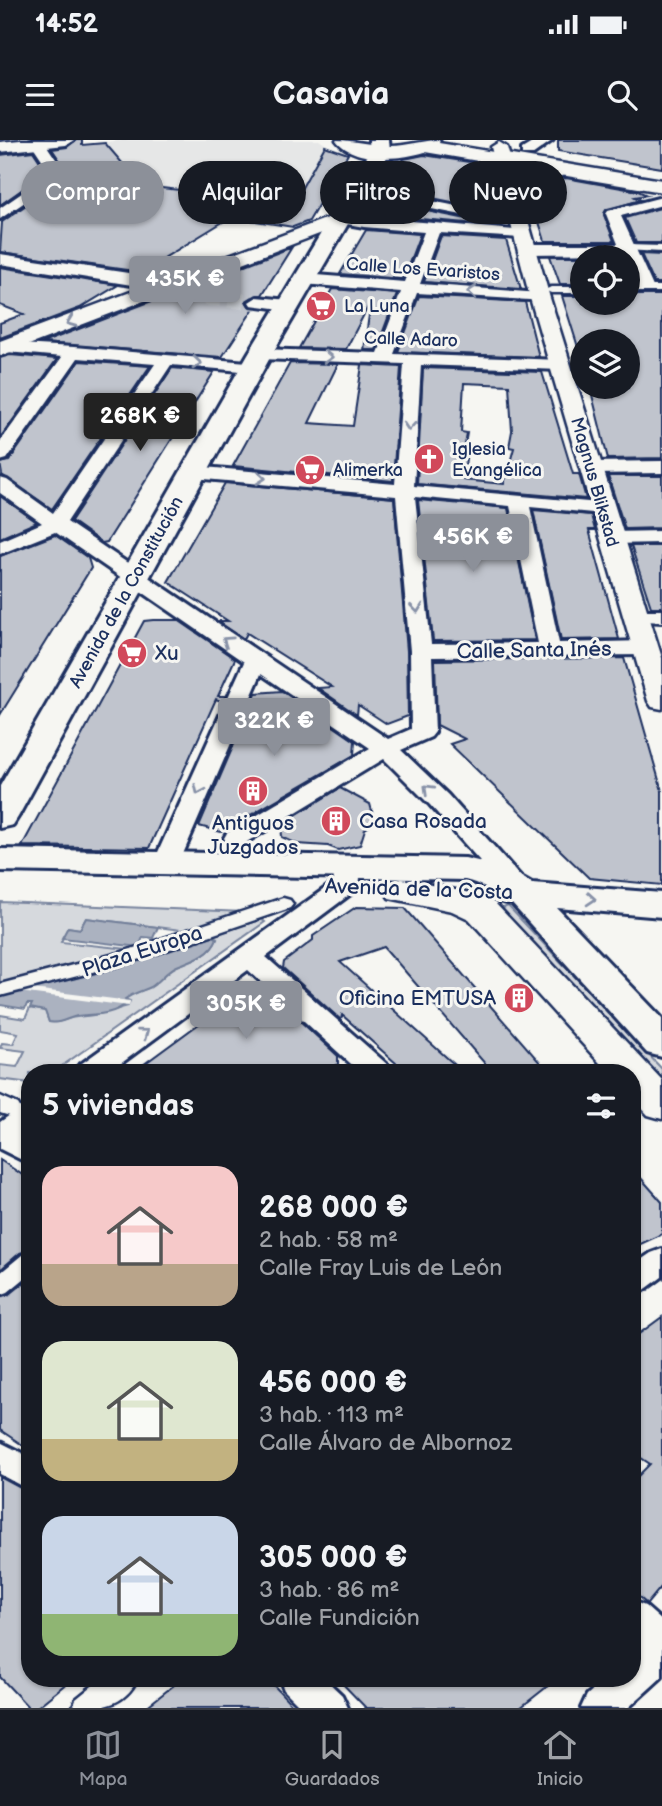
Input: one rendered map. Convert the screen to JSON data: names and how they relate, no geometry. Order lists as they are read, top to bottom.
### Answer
{
  "streets": {
    "main road": ["Avenida de la Constitución", "Avenida de la Costa"],
    "street": [
      "Calle Los Evaristos",
      "Calle Adaro",
      "Magnus Blikstad",
      "Calle Santa Inés",
      "Plaza Europa"
    ]
  },
  "crossings": [
    ["Calle Los Evaristos", "Magnus Blikstad"],
    ["Calle Los Evaristos", "Avenida de la Constitución"],
    ["Calle Adaro", "Magnus Blikstad"],
    ["Calle Adaro", "Avenida de la Constitución"],
    ["Magnus Blikstad", "Calle Santa Inés"]
  ],
  "places": {
    "supermarket": ["La Luna", "Alimerka", "Xu"],
    "church": ["Iglesia Evangélica"],
    "building": ["Antiguos Juzgados", "Casa Rosada", "Oficina EMTUSA"]
  },
  "page": {
    "status": "14:52",
    "header": "Casavia",
    "chip": [
      "Comprar",
      "Alquilar",
      "Filtros",
      "Nuevo"
    ],
    "price": [
      "435K €",
      "268K €",
      "456K €",
      "322K €",
      "305K €"
    ],
    "heading": "5 viviendas",
    "list": [
      {
        "name": "268 000 €",
        "note": "2 hab. · 58 m² · Calle Fray Luis de León"
      },
      {
        "name": "456 000 €",
        "note": "3 hab. · 113 m² · Calle Álvaro de Albornoz"
      },
      {
        "name": "305 000 €",
        "note": "3 hab. · 86 m² · Calle Fundición"
      }
    ],
    "tabs": ["Mapa", "Guardados", "Inicio"]
  }
}
